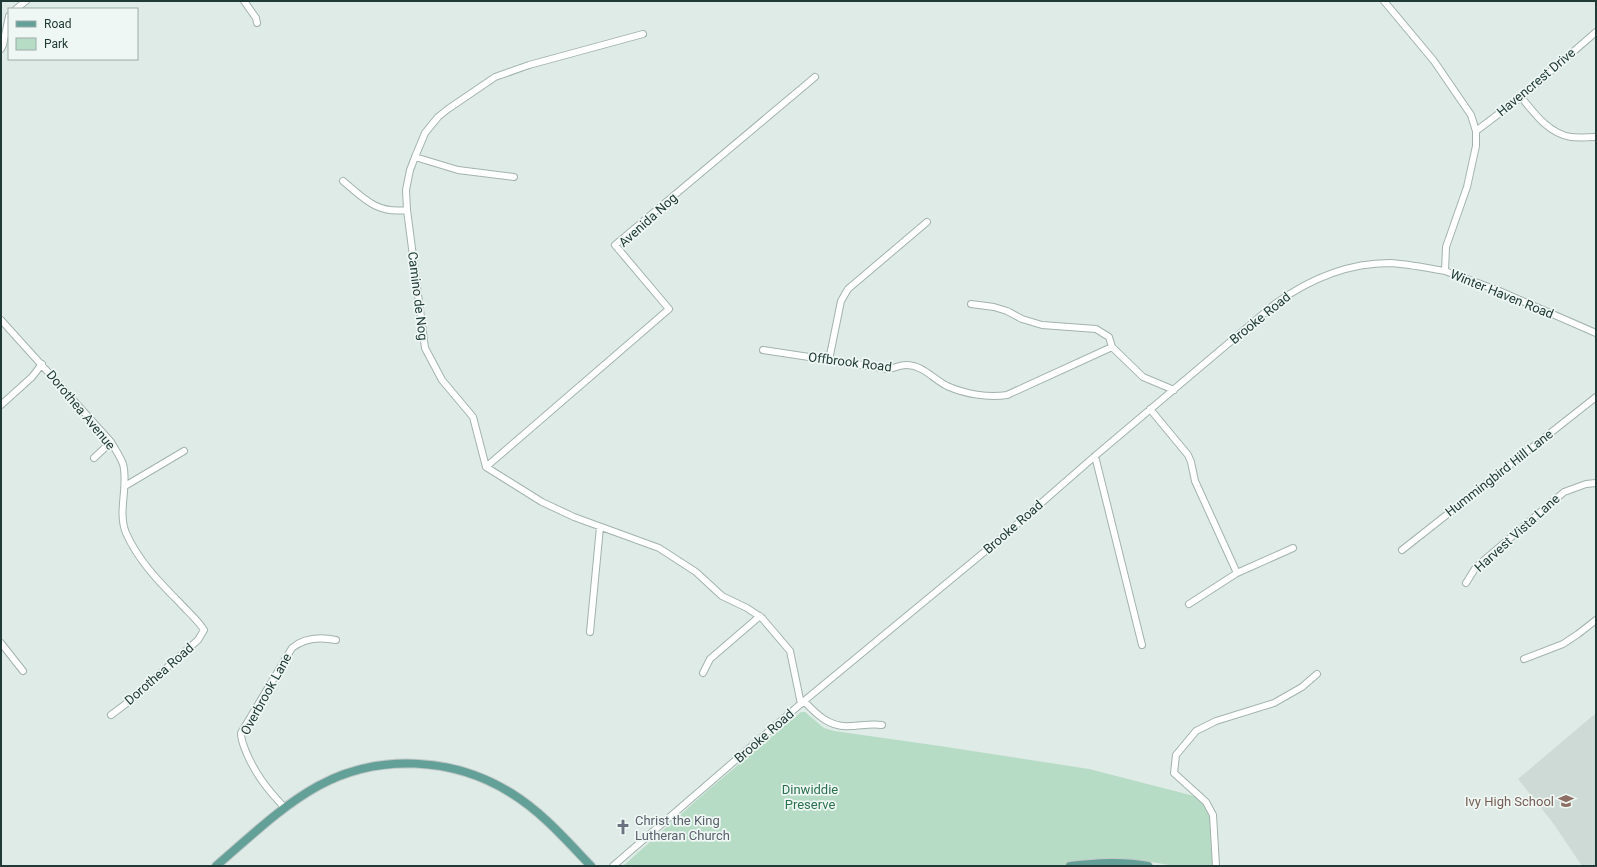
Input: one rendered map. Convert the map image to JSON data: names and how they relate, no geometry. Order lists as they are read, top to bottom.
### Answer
{
  "streets": {
    "street": [
      "Havencrest Drive",
      "Avenida Nog",
      "Winter Haven Road",
      "Camino de Nog",
      "Brooke Road",
      "Offbrook Road",
      "Dorothea Avenue",
      "Hummingbird Hill Lane",
      "Harvest Vista Lane",
      "Dorothea Road",
      "Overbrook Lane"
    ]
  },
  "crossings": [
    ["Havencrest Drive", "Winter Haven Road"],
    ["Avenida Nog", "Camino de Nog"],
    ["Winter Haven Road", "Brooke Road"],
    ["Dorothea Avenue", "Dorothea Road"]
  ],
  "parks": ["Dinwiddie Preserve"],
  "places": {
    "school or university": ["Ivy High School"],
    "church": ["Christ the King Lutheran Church"]
  },
  "legend": ["Road", "Park"]
}
